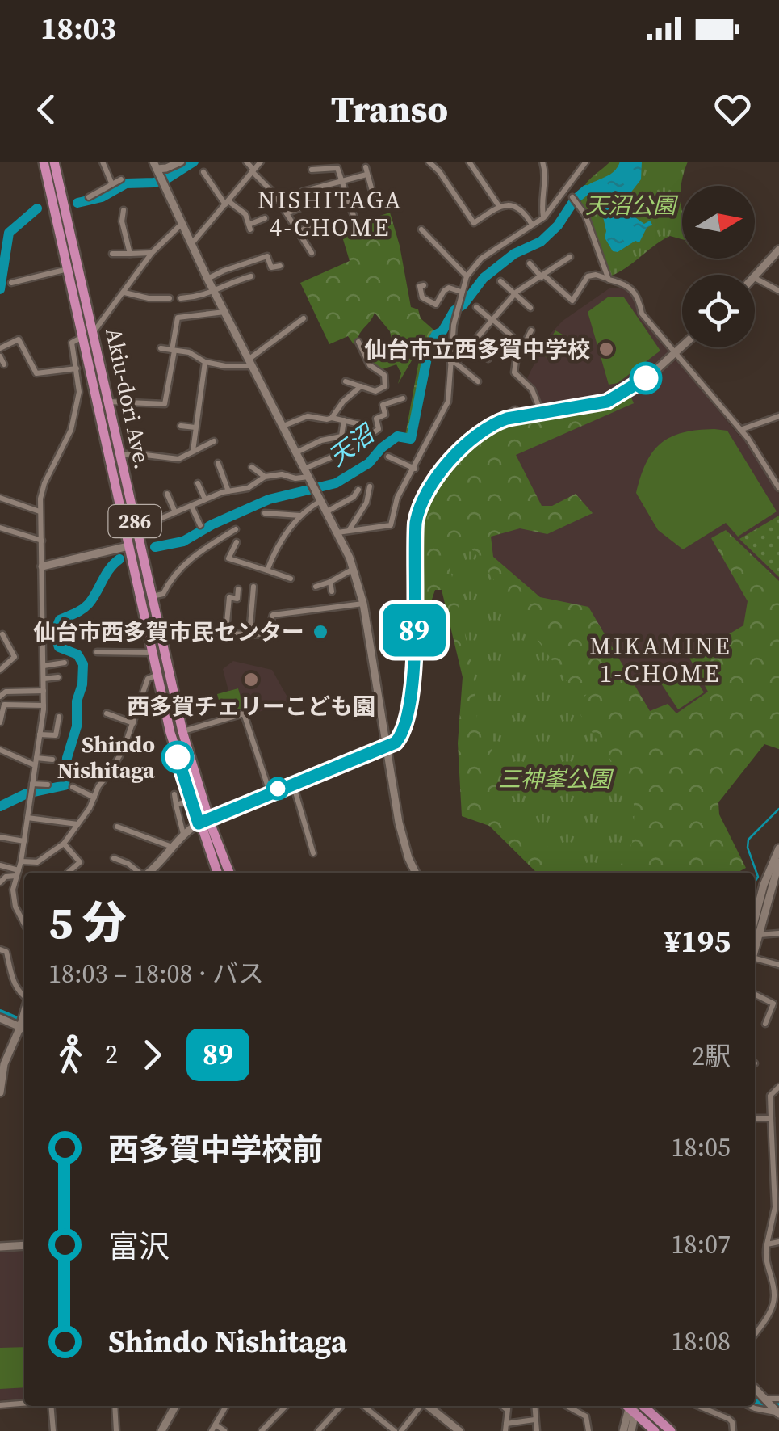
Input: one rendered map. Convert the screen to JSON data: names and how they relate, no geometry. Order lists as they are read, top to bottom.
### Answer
{
  "streets": {
    "highway": ["Akiu-dori Ave.", "286"]
  },
  "districts": ["NISHITAGA 4-CHOME", "MIKAMINE 1-CHOME"],
  "water": ["天沼"],
  "parks": ["天沼公園", "三神峯公園"],
  "places": [
    "仙台市立西多賀中学校",
    "仙台市西多賀市民センター",
    "西多賀チェリーこども園",
    "Shindo Nishitaga"
  ],
  "lines": ["bus line 89"],
  "north": "right",
  "page": {
    "status": "18:03",
    "header": "Transo",
    "on_map": "89",
    "heading": ["5 分", "18:03 – 18:08 · バス", "¥195"],
    "legs": ["2", "89", "2駅"],
    "list": [
      {
        "name": "西多賀中学校前",
        "value": "18:05"
      },
      {
        "name": "富沢",
        "value": "18:07"
      },
      {
        "name": "Shindo Nishitaga",
        "value": "18:08"
      }
    ]
  }
}
